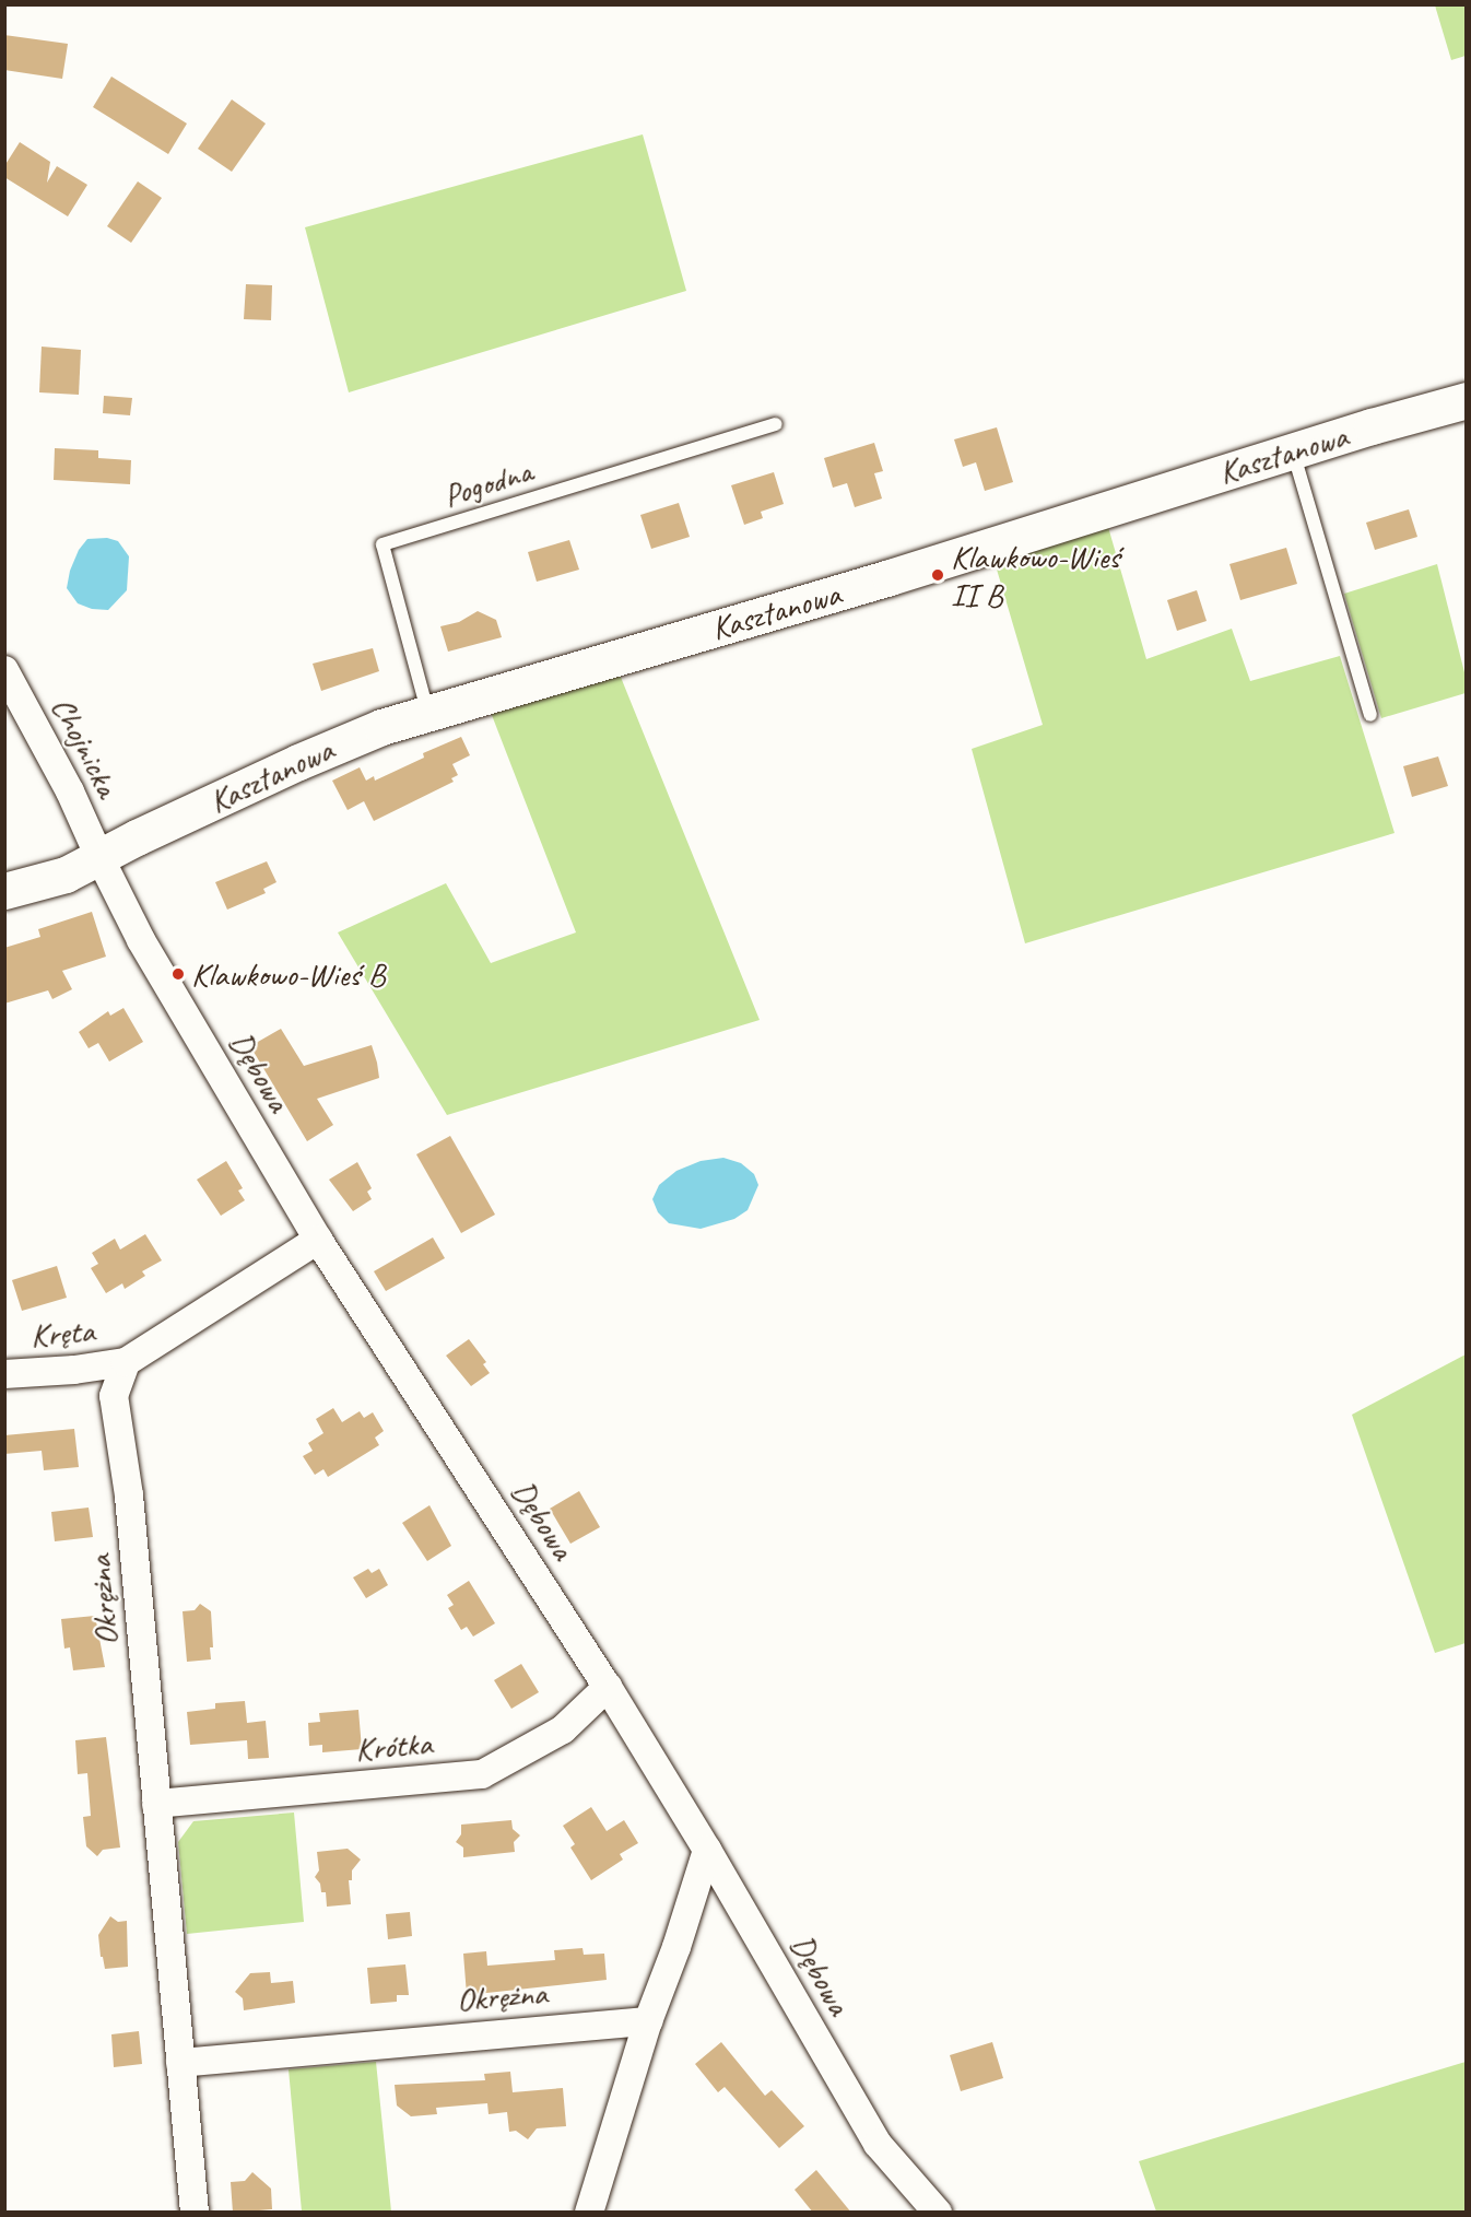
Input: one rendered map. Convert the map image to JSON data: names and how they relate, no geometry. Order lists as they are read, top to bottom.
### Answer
{
  "streets": {
    "street": [
      "Kasztanowa",
      "Chojnicka",
      "Dębowa",
      "Kręta",
      "Okrężna",
      "Krótka"
    ],
    "lane": ["Pogodna"]
  },
  "crossings": [
    ["Kasztanowa", "Pogodna"],
    ["Kasztanowa", "Chojnicka"],
    ["Kasztanowa", "Dębowa"],
    ["Chojnicka", "Dębowa"],
    ["Dębowa", "Krótka"],
    ["Kręta", "Okrężna"],
    ["Okrężna", "Krótka"]
  ],
  "places": ["Klawkowo-Wieś II B", "Klawkowo-Wieś B"]
}
